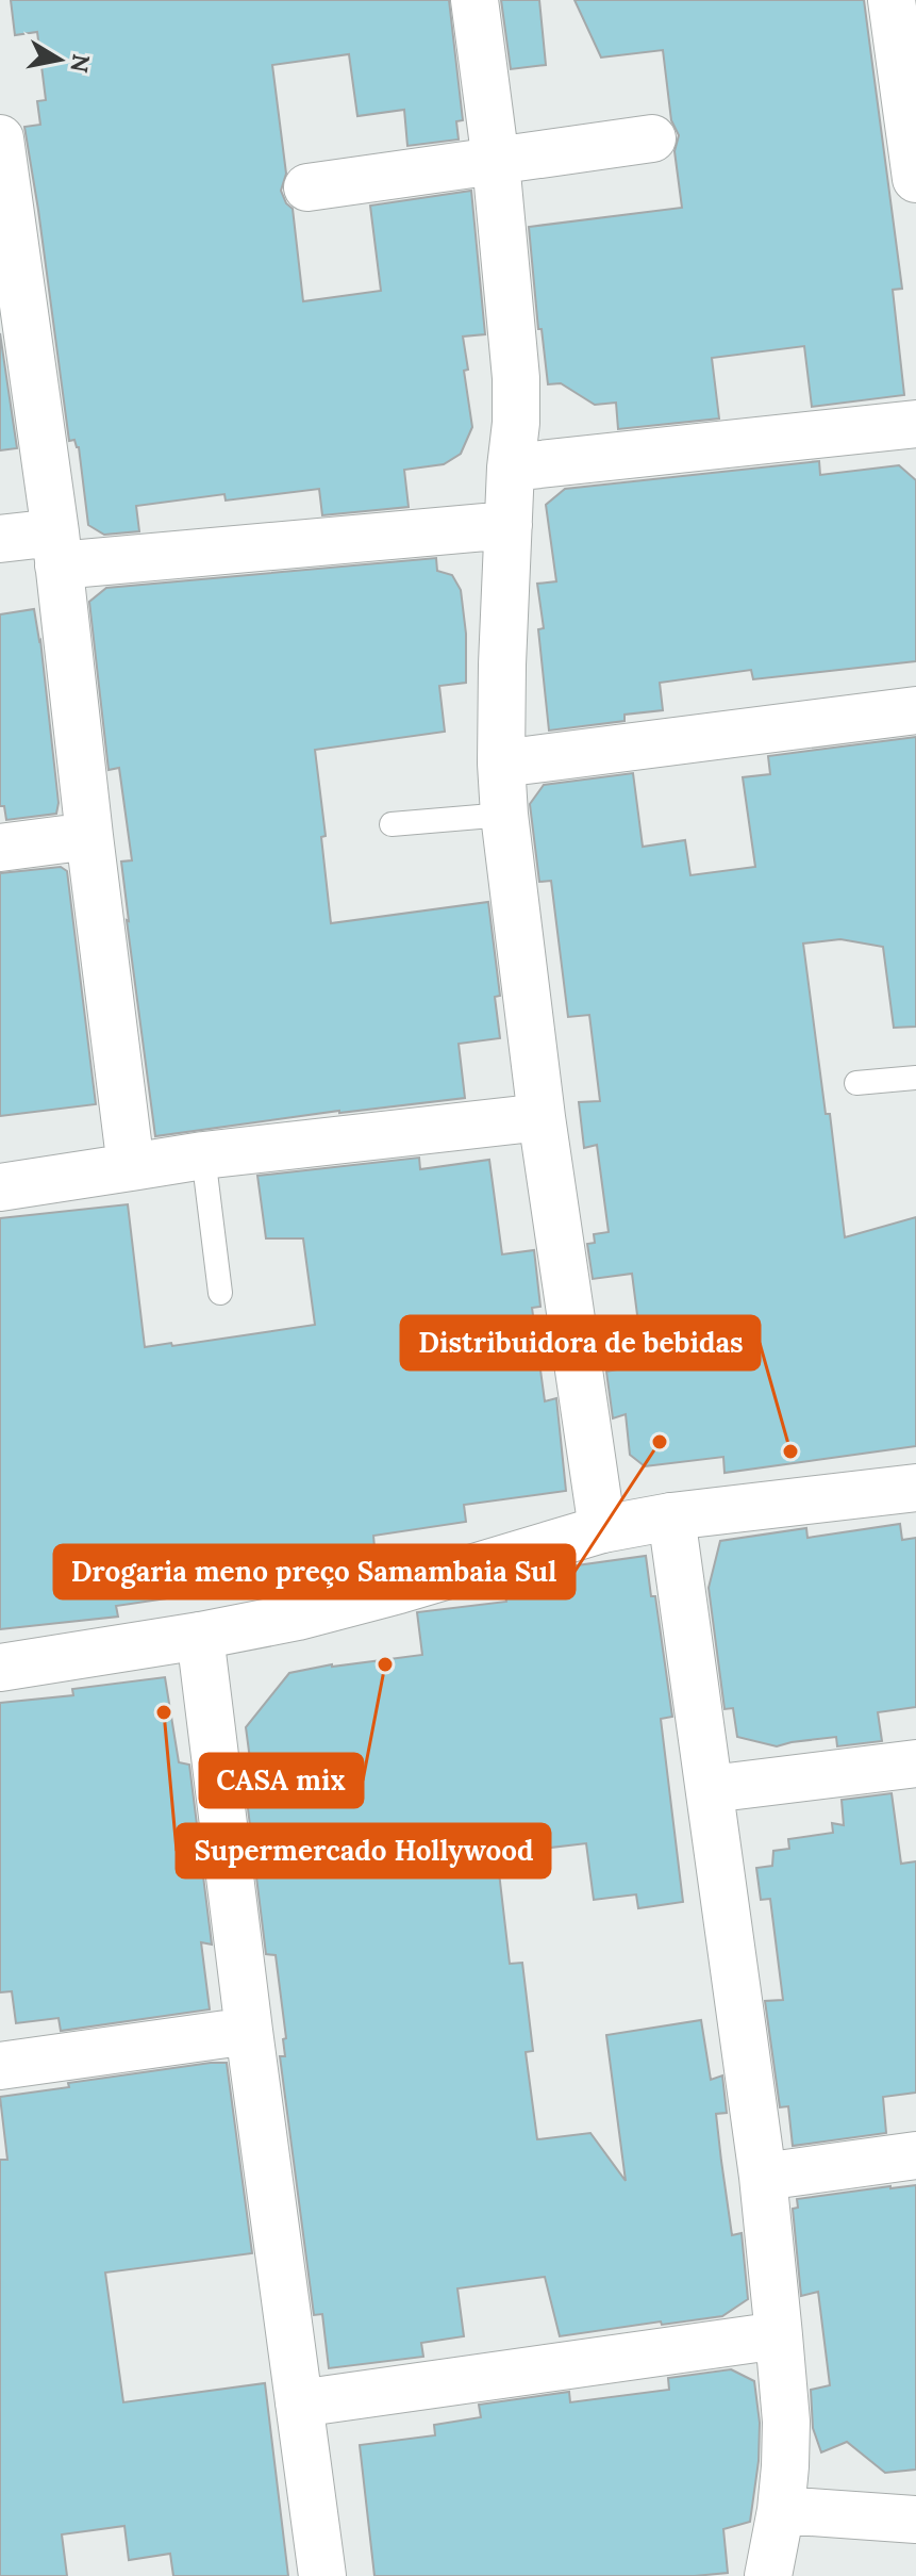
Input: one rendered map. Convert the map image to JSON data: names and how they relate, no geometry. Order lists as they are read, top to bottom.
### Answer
{
  "places": [
    "Drogaria meno preço Samambaia Sul",
    "Distribuidora de bebidas",
    "CASA mix",
    "Supermercado Hollywood"
  ],
  "north": "right"
}
